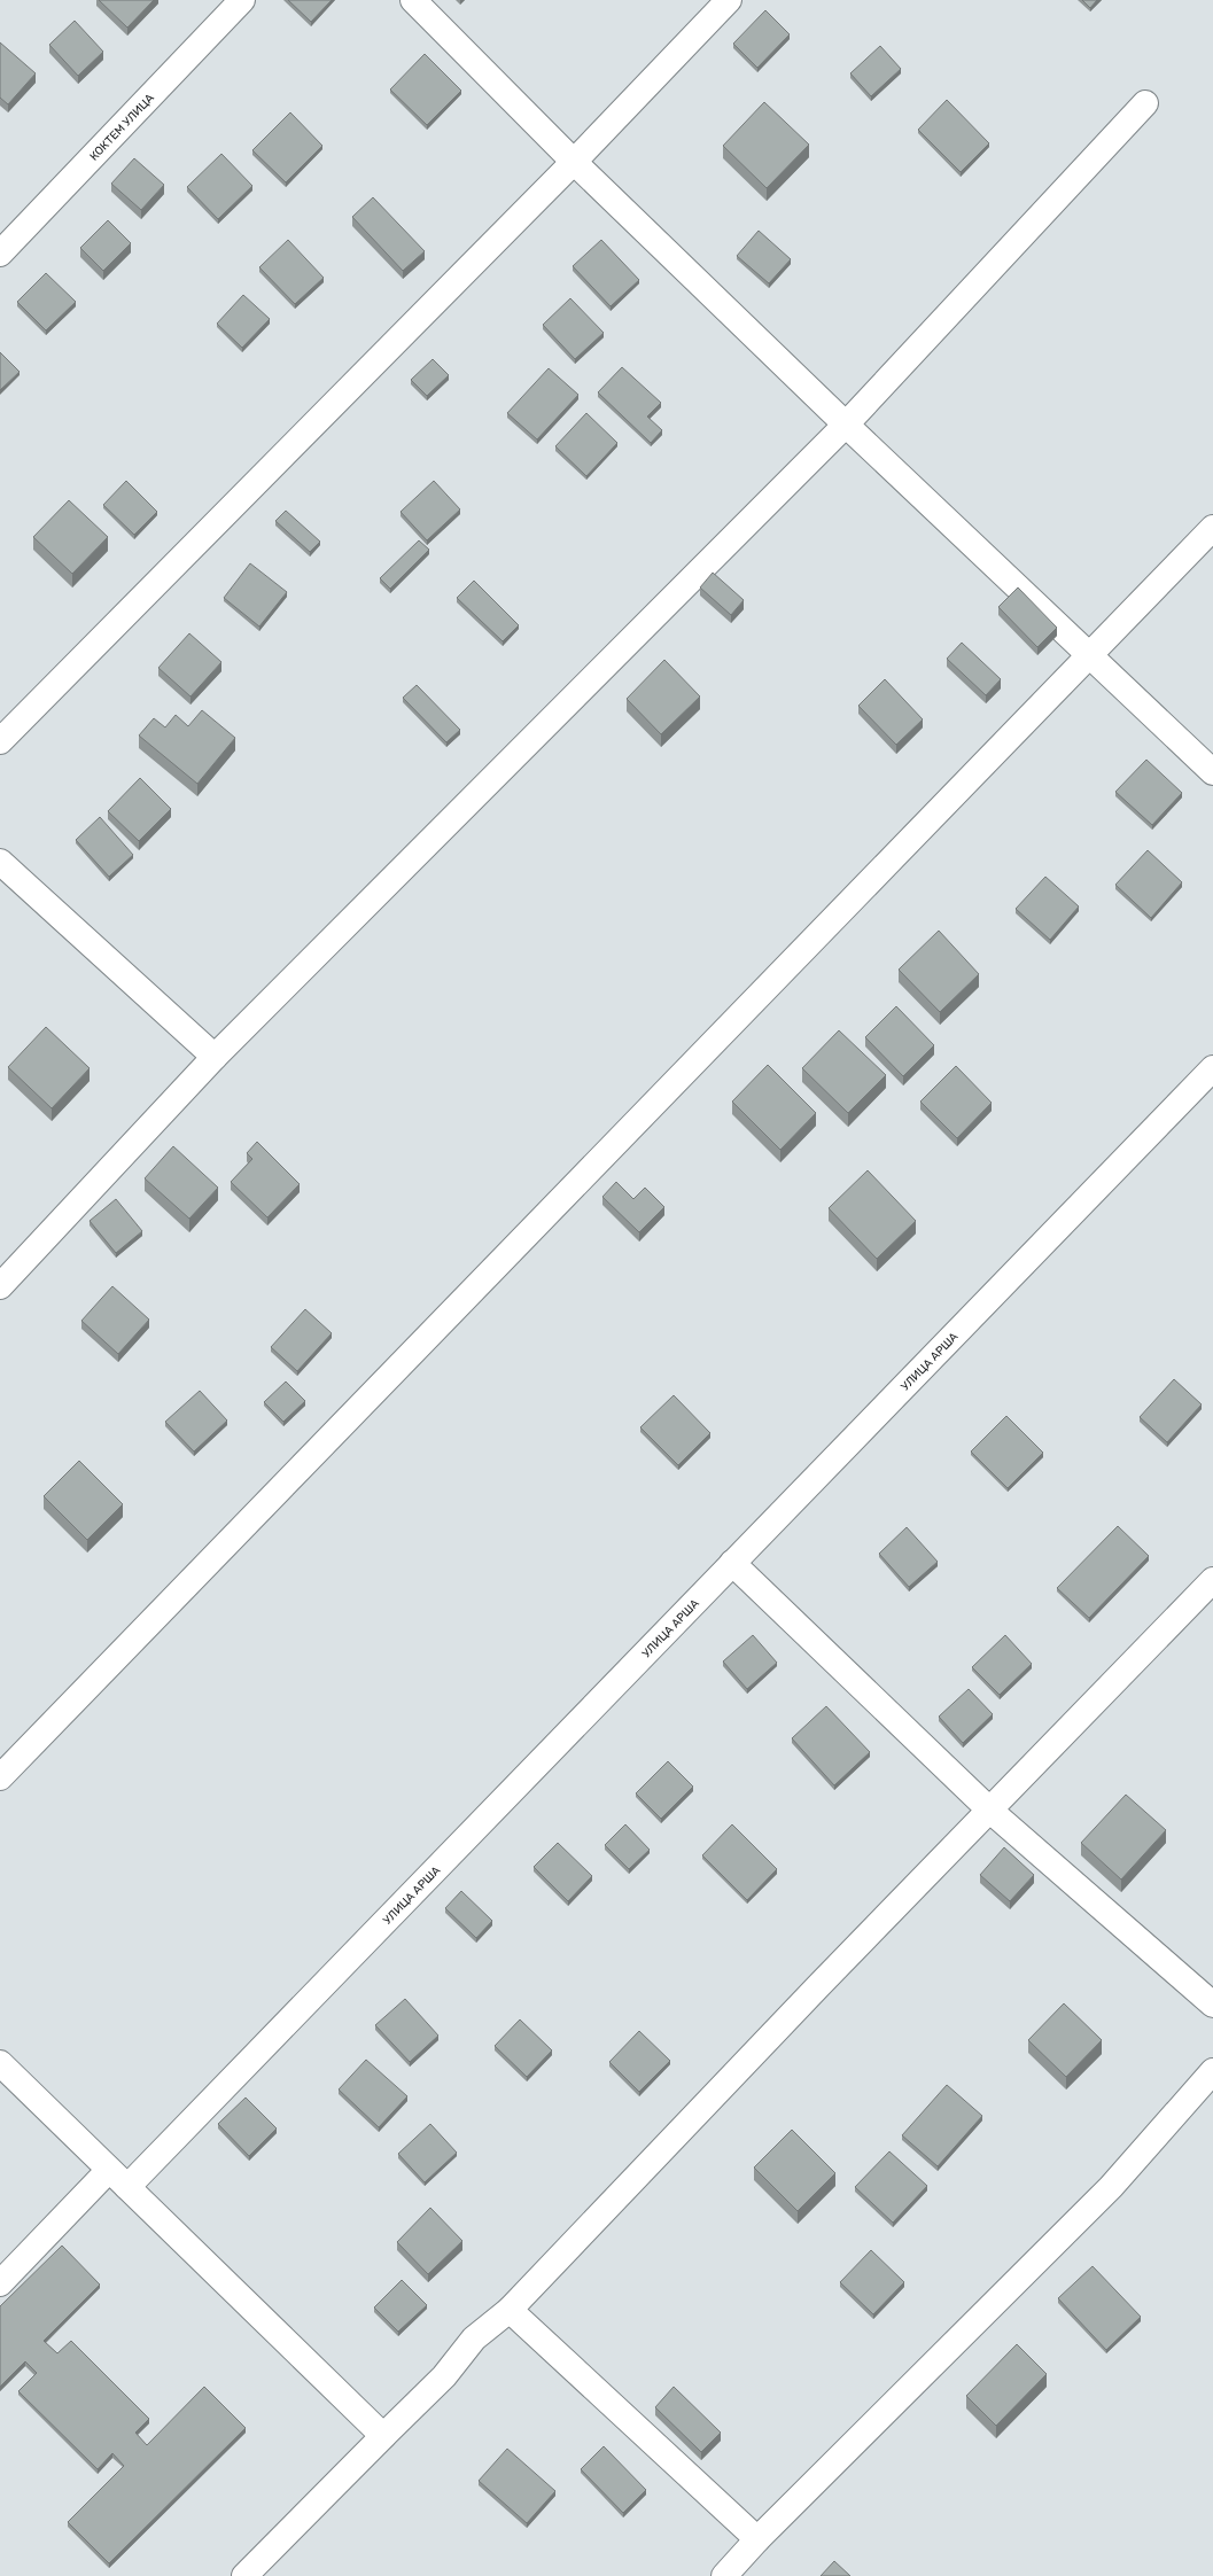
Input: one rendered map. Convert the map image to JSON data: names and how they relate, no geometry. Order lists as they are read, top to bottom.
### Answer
{
  "streets": {
    "street": ["КОКТЕМ УЛИЦА", "УЛИЦА АРША"]
  }
}
